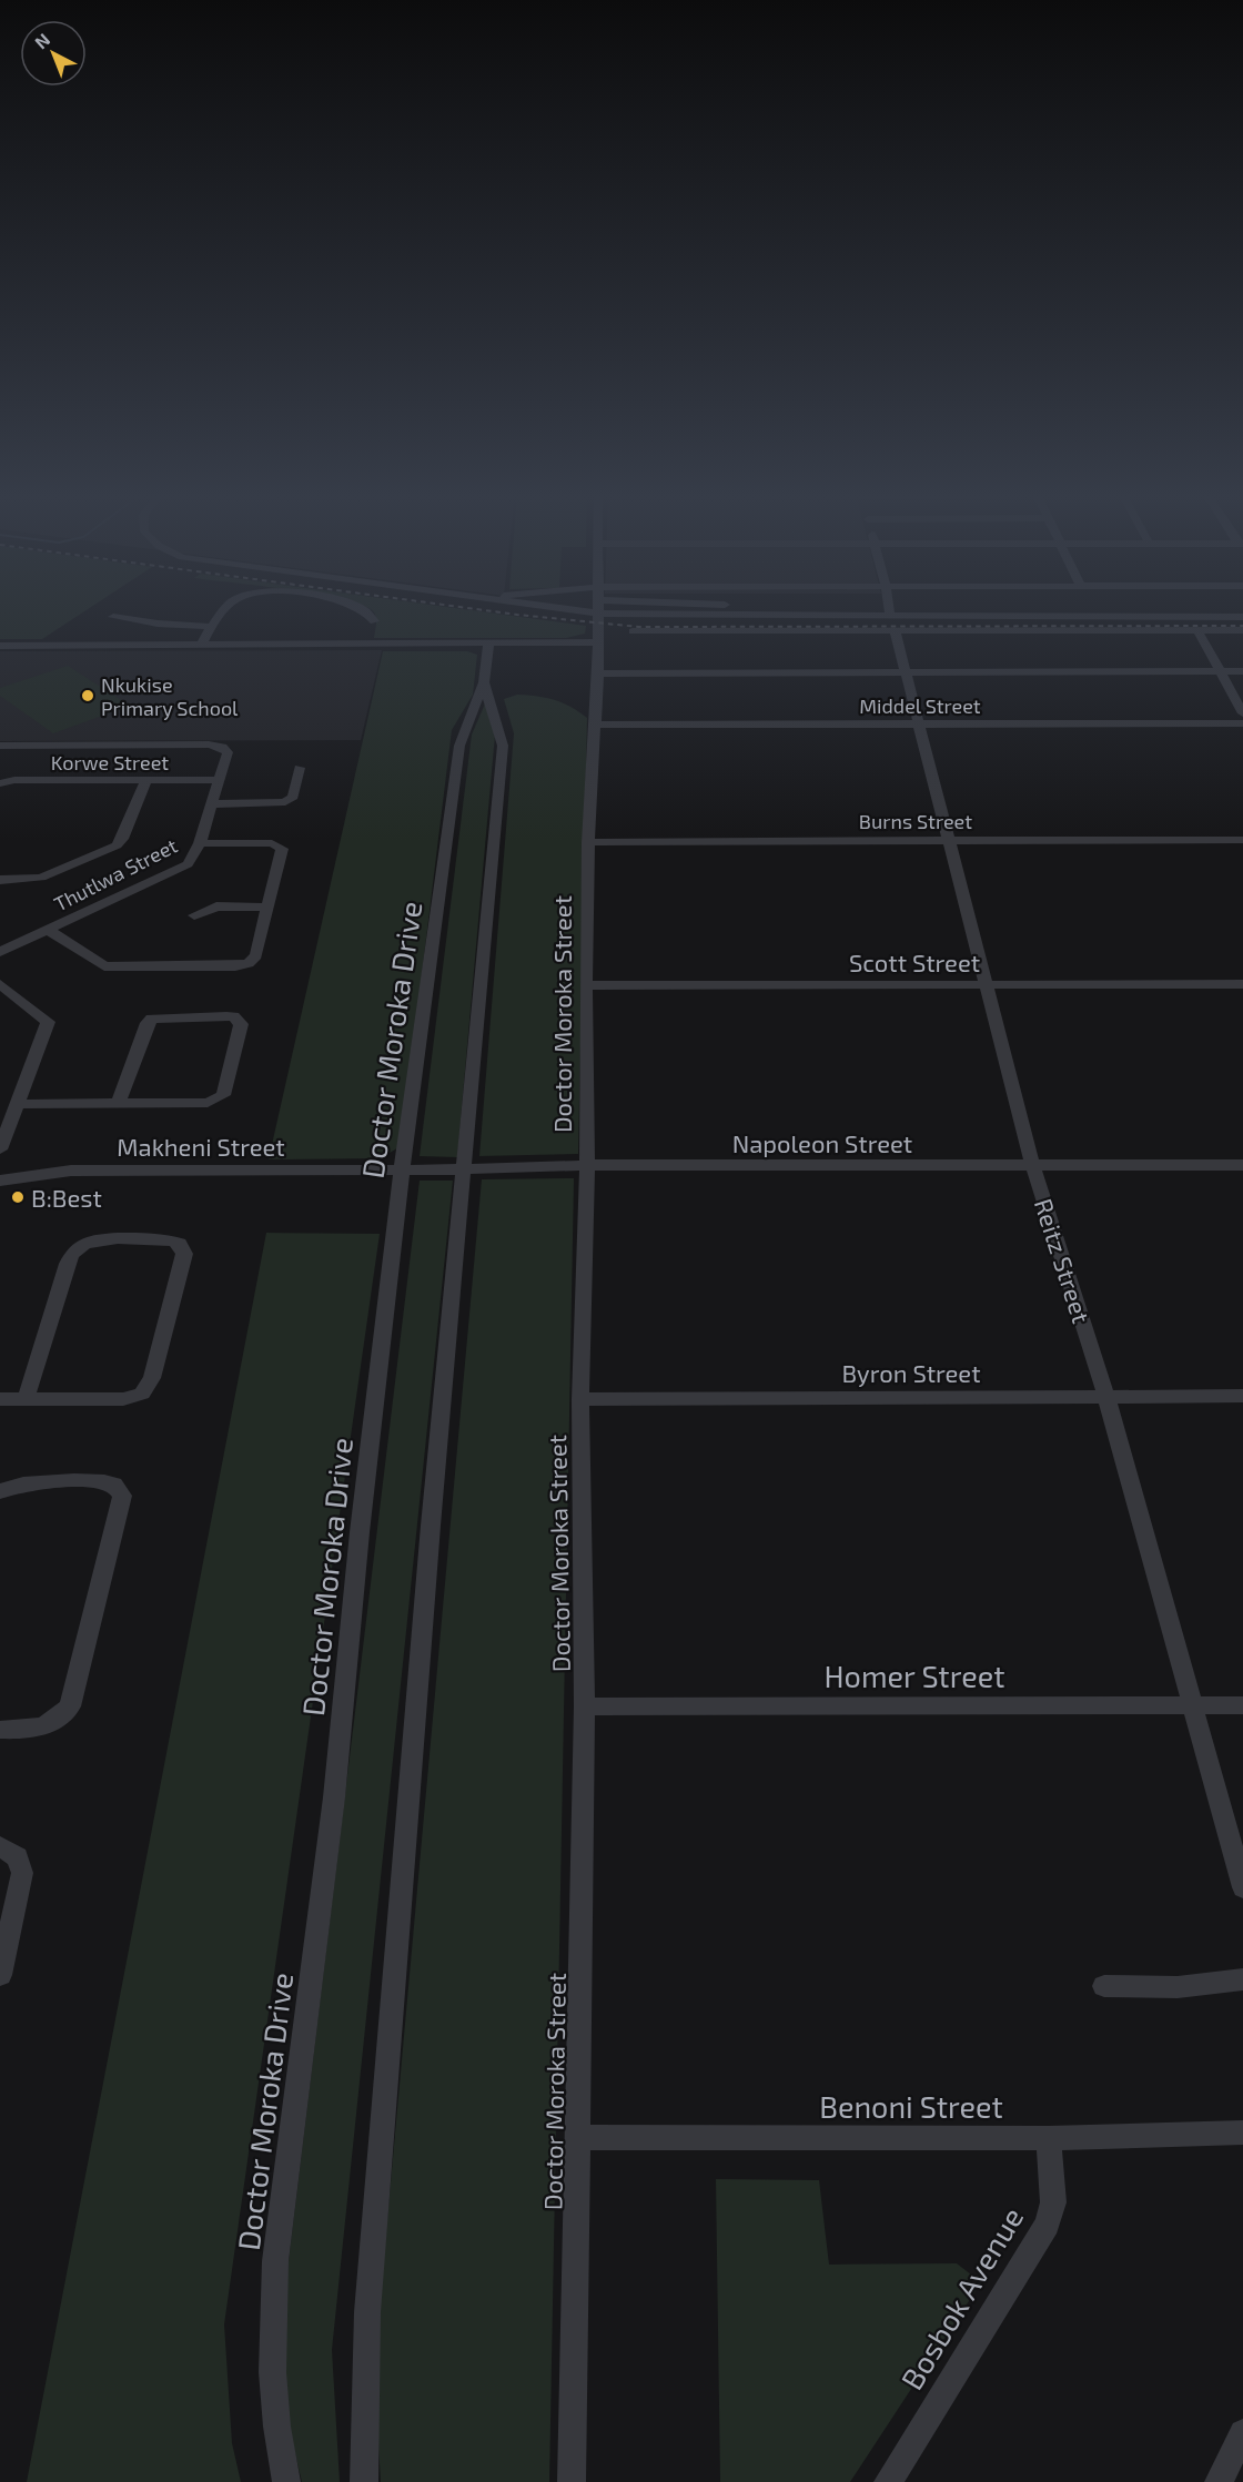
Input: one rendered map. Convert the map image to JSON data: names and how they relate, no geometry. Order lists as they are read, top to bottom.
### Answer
{
  "streets": {
    "street": [
      "Middel Street",
      "Korwe Street",
      "Burns Street",
      "Thutlwa Street",
      "Scott Street",
      "Doctor Moroka Street",
      "Doctor Moroka Drive",
      "Napoleon Street",
      "Makheni Street",
      "Reitz Street",
      "Byron Street",
      "Homer Street",
      "Benoni Street",
      "Bosbok Avenue"
    ]
  },
  "crossings": [
    ["Middel Street", "Doctor Moroka Street"],
    ["Middel Street", "Reitz Street"],
    ["Korwe Street", "Thutlwa Street"],
    ["Burns Street", "Doctor Moroka Street"],
    ["Burns Street", "Reitz Street"],
    ["Scott Street", "Doctor Moroka Street"],
    ["Scott Street", "Reitz Street"],
    ["Doctor Moroka Street", "Napoleon Street"],
    ["Doctor Moroka Street", "Byron Street"],
    ["Doctor Moroka Street", "Homer Street"],
    ["Doctor Moroka Street", "Benoni Street"],
    ["Doctor Moroka Drive", "Napoleon Street"],
    ["Doctor Moroka Drive", "Makheni Street"],
    ["Napoleon Street", "Makheni Street"],
    ["Napoleon Street", "Reitz Street"],
    ["Reitz Street", "Byron Street"],
    ["Reitz Street", "Homer Street"],
    ["Benoni Street", "Bosbok Avenue"]
  ],
  "places": ["Nkukise Primary School", "B:Best"],
  "north": "top left"
}
